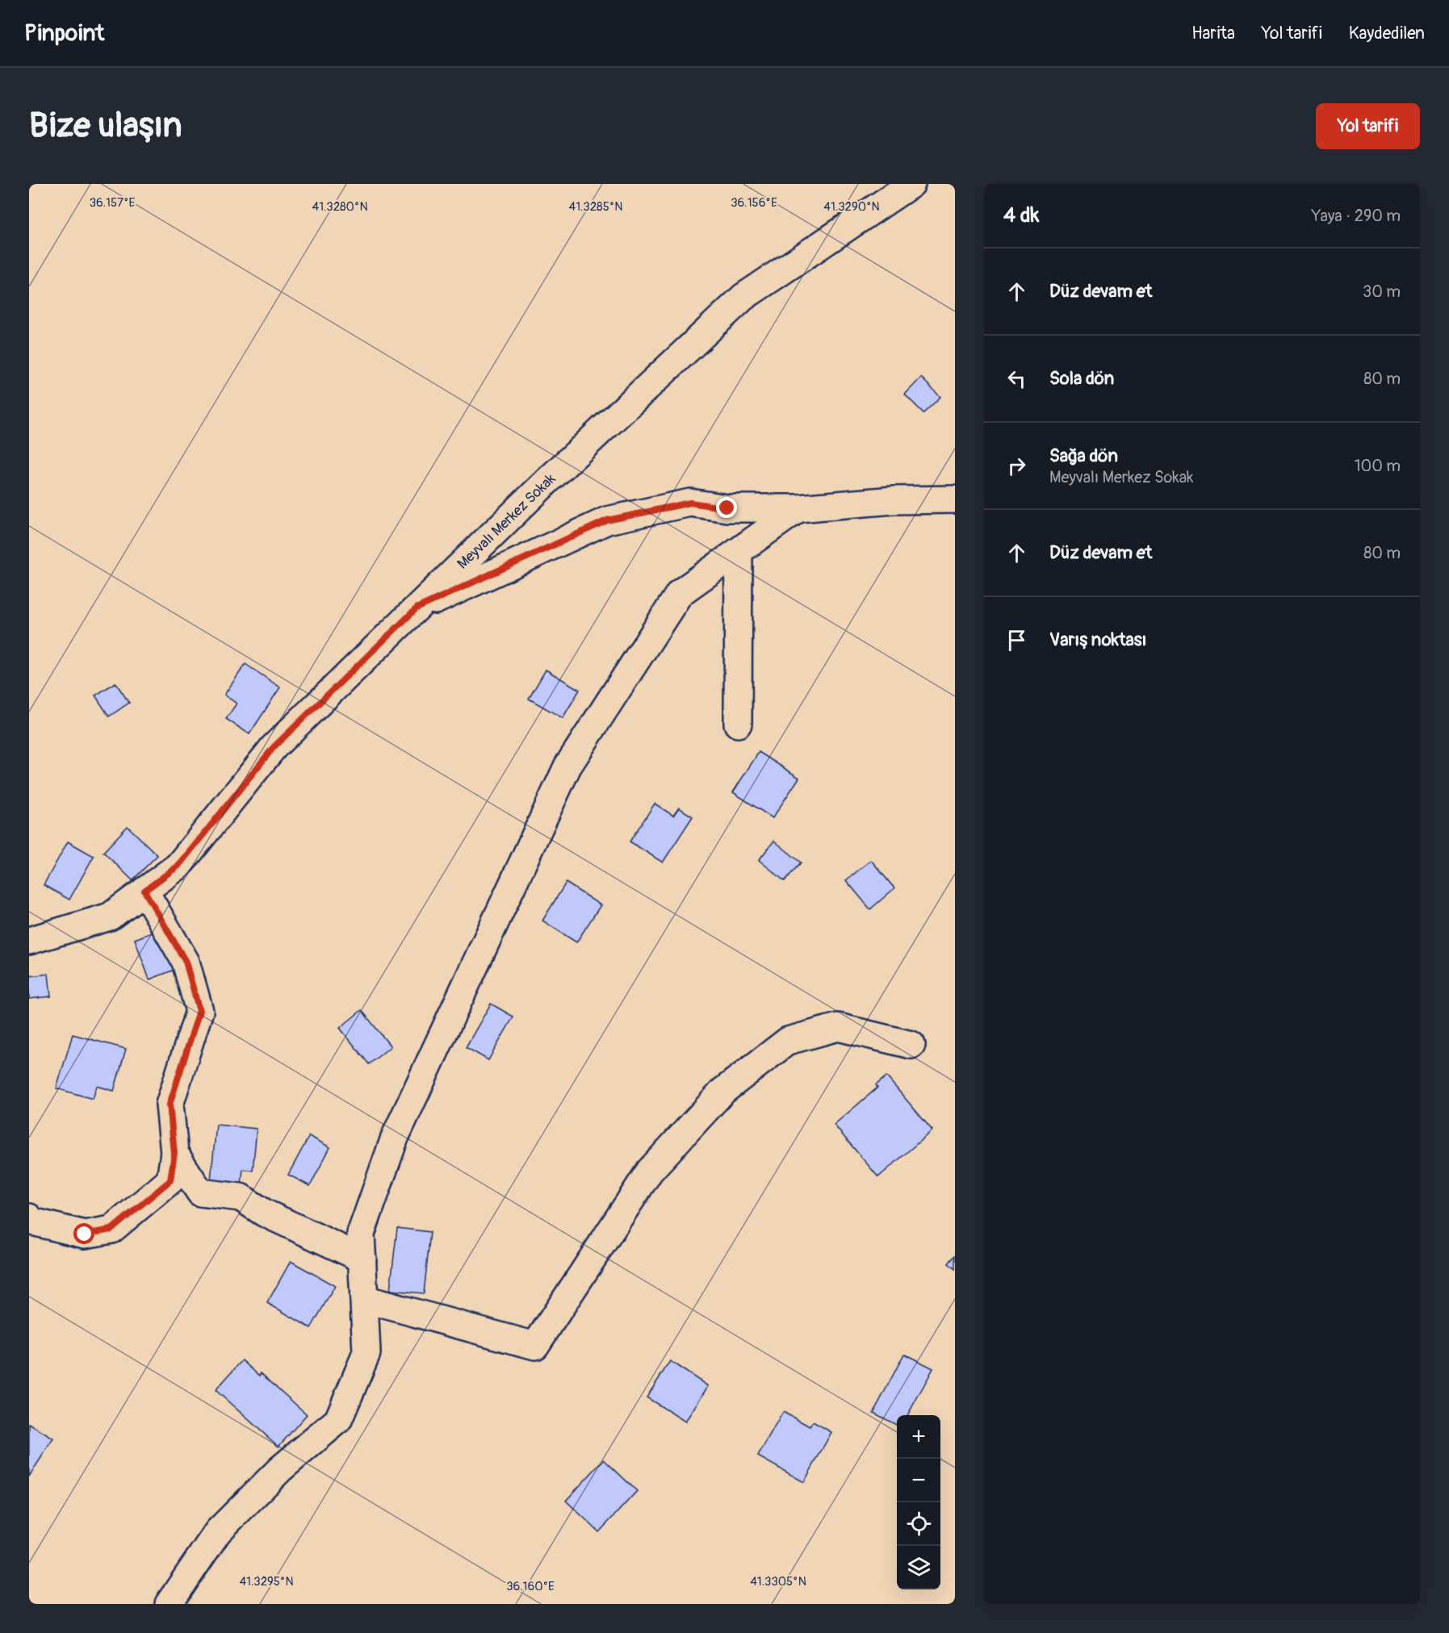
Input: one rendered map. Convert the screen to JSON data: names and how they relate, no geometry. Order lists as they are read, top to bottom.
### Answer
{
  "streets": {
    "street": ["Meyvalı Merkez Sokak"]
  },
  "page": {
    "header": "Pinpoint",
    "nav": ["Harita", "Yol tarifi", "Kaydedilen"],
    "buttons": "Yol tarifi",
    "title": "Bize ulaşın",
    "heading": ["4 dk", "Yaya · 290 m"],
    "list": [
      ["Düz devam et", "30 m"],
      ["Sola dön", "80 m"],
      ["Sağa dön", "Meyvalı Merkez Sokak", "100 m"],
      ["Düz devam et", "80 m"],
      "Varış noktası"
    ],
    "map_buttons": ["+", "−"]
  },
  "coordinates": [
    "36.157°E",
    "36.156°E",
    "41.3285°N",
    "41.3280°N",
    "41.3290°N",
    "41.3295°N",
    "41.3305°N",
    "36.160°E"
  ]
}
